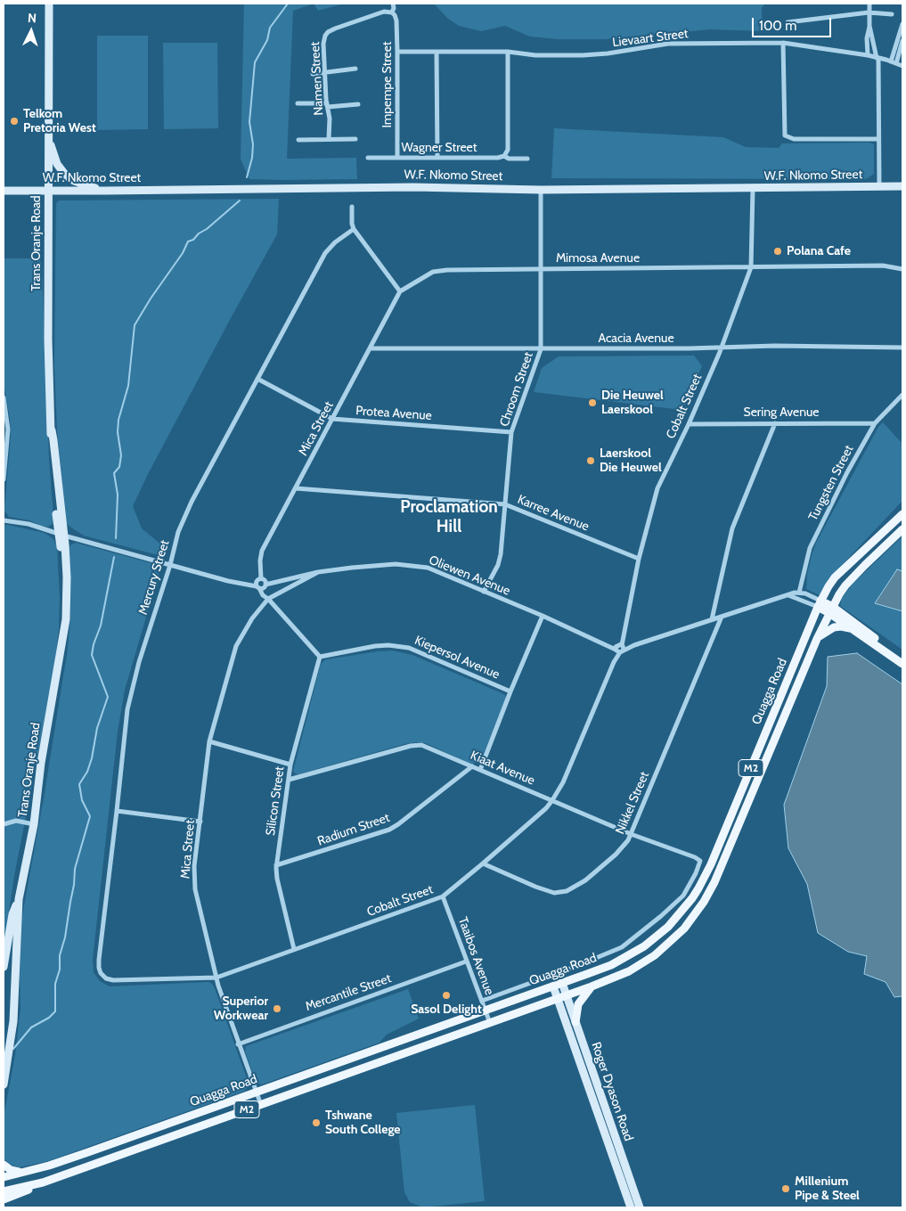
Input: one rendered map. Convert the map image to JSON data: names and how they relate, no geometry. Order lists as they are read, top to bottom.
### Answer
{
  "streets": {
    "main road": [
      "W.F. Nkomo Street",
      "Trans Oranje Road",
      "Quagga Road",
      "M2",
      "Roger Dyason Road"
    ],
    "street": [
      "Lievaart Street",
      "Namen Street",
      "Impempe Street",
      "Wagner Street",
      "Mimosa Avenue",
      "Acacia Avenue",
      "Chroom Street",
      "Cobalt Street",
      "Sering Avenue",
      "Protea Avenue",
      "Mica Street",
      "Tungsten Street",
      "Karree Avenue",
      "Oliewen Avenue",
      "Mercury Street",
      "Kiepersol Avenue",
      "Kiaat Avenue",
      "Silicon Street",
      "Nikkel Street",
      "Radium Street",
      "Taaibos Avenue",
      "Mercantile Street"
    ]
  },
  "crossings": [
    ["Lievaart Street", "Impempe Street"],
    ["Namen Street", "Impempe Street"],
    ["Impempe Street", "Wagner Street"],
    ["W.F. Nkomo Street", "Trans Oranje Road"],
    ["W.F. Nkomo Street", "Chroom Street"],
    ["W.F. Nkomo Street", "Cobalt Street"],
    ["Trans Oranje Road", "Oliewen Avenue"],
    ["Mimosa Avenue", "Chroom Street"],
    ["Mimosa Avenue", "Cobalt Street"],
    ["Mimosa Avenue", "Mica Street"],
    ["Acacia Avenue", "Chroom Street"],
    ["Acacia Avenue", "Cobalt Street"],
    ["Acacia Avenue", "Mica Street"],
    ["Chroom Street", "Protea Avenue"],
    ["Chroom Street", "Karree Avenue"],
    ["Chroom Street", "Oliewen Avenue"],
    ["Cobalt Street", "Sering Avenue"],
    ["Cobalt Street", "Mica Street"],
    ["Cobalt Street", "Karree Avenue"],
    ["Cobalt Street", "Oliewen Avenue"],
    ["Cobalt Street", "Mercury Street"],
    ["Cobalt Street", "Kiaat Avenue"],
    ["Cobalt Street", "Silicon Street"],
    ["Cobalt Street", "Nikkel Street"],
    ["Cobalt Street", "Taaibos Avenue"],
    ["Sering Avenue", "Tungsten Street"],
    ["Protea Avenue", "Mica Street"],
    ["Protea Avenue", "Mercury Street"],
    ["Mica Street", "Karree Avenue"],
    ["Mica Street", "Oliewen Avenue"],
    ["Mica Street", "Quagga Road"],
    ["Mica Street", "Mercantile Street"],
    ["Tungsten Street", "Oliewen Avenue"],
    ["Oliewen Avenue", "Mercury Street"],
    ["Oliewen Avenue", "Nikkel Street"],
    ["Kiepersol Avenue", "Silicon Street"],
    ["Quagga Road", "Taaibos Avenue"],
    ["Quagga Road", "Roger Dyason Road"],
    ["Kiaat Avenue", "Silicon Street"],
    ["Kiaat Avenue", "Nikkel Street"],
    ["Kiaat Avenue", "Radium Street"],
    ["Kiaat Avenue", "Taaibos Avenue"],
    ["Silicon Street", "Radium Street"],
    ["Taaibos Avenue", "Mercantile Street"]
  ],
  "districts": ["Proclamation Hill"],
  "places": [
    "Telkom Pretoria West",
    "Polana Cafe",
    "Die Heuwel Laerskool",
    "Laerskool Die Heuwel",
    "Sasol Delight",
    "Superior Workwear",
    "Tshwane South College",
    "Millenium Pipe & Steel"
  ],
  "scale_bar": "100 m",
  "north": "top"
}
